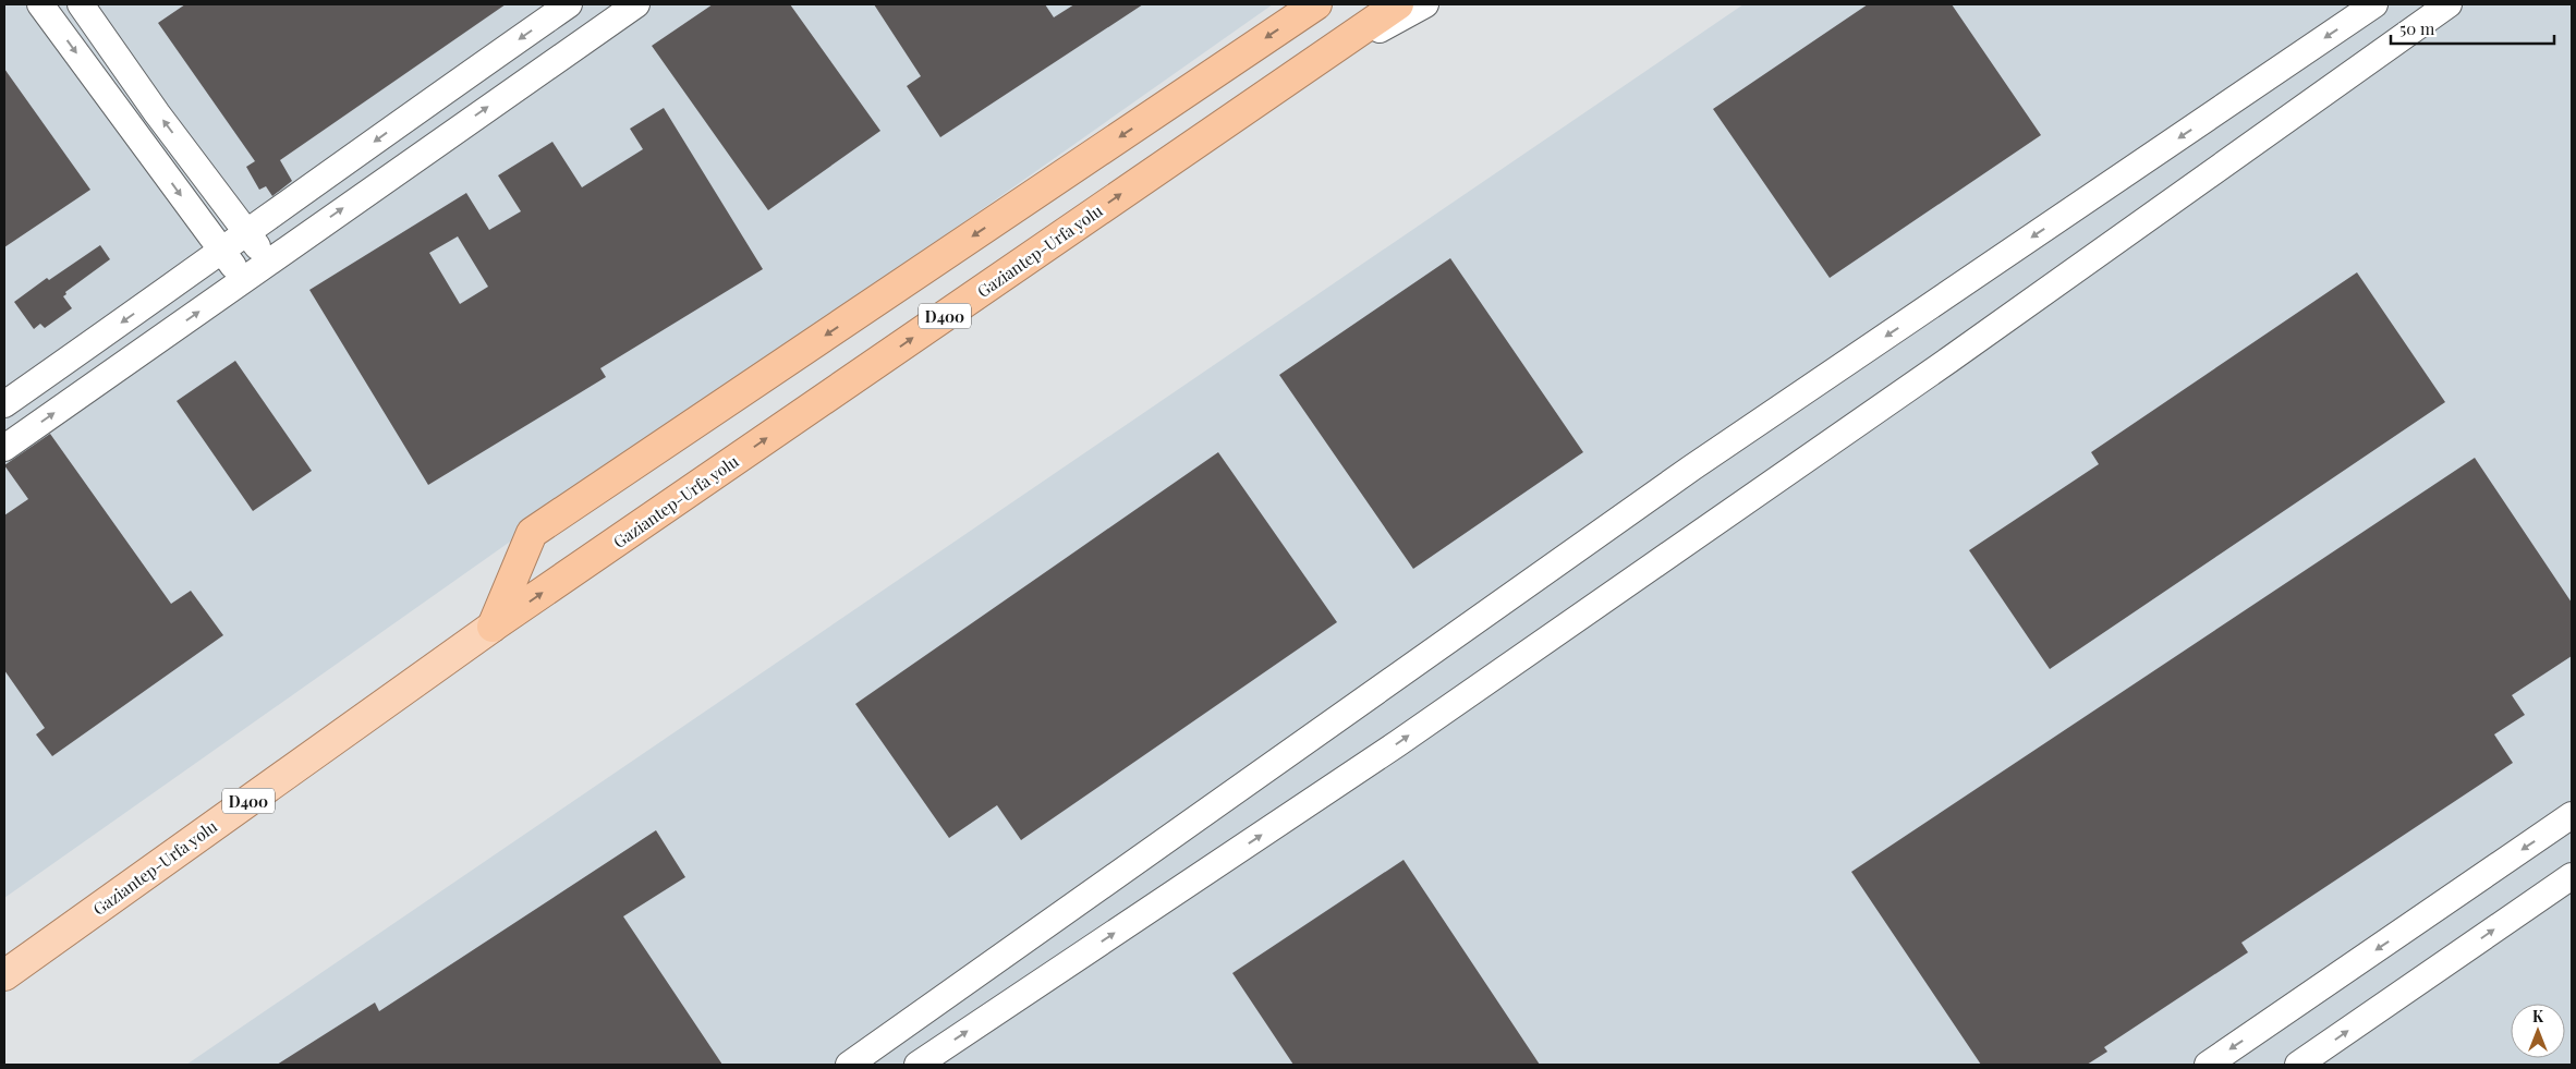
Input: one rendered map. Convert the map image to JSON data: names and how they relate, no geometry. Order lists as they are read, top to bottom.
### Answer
{
  "streets": {
    "highway": ["Gaziantep-Urfa yolu", "D400"]
  },
  "scale_bar": "50 m",
  "north": "top"
}
